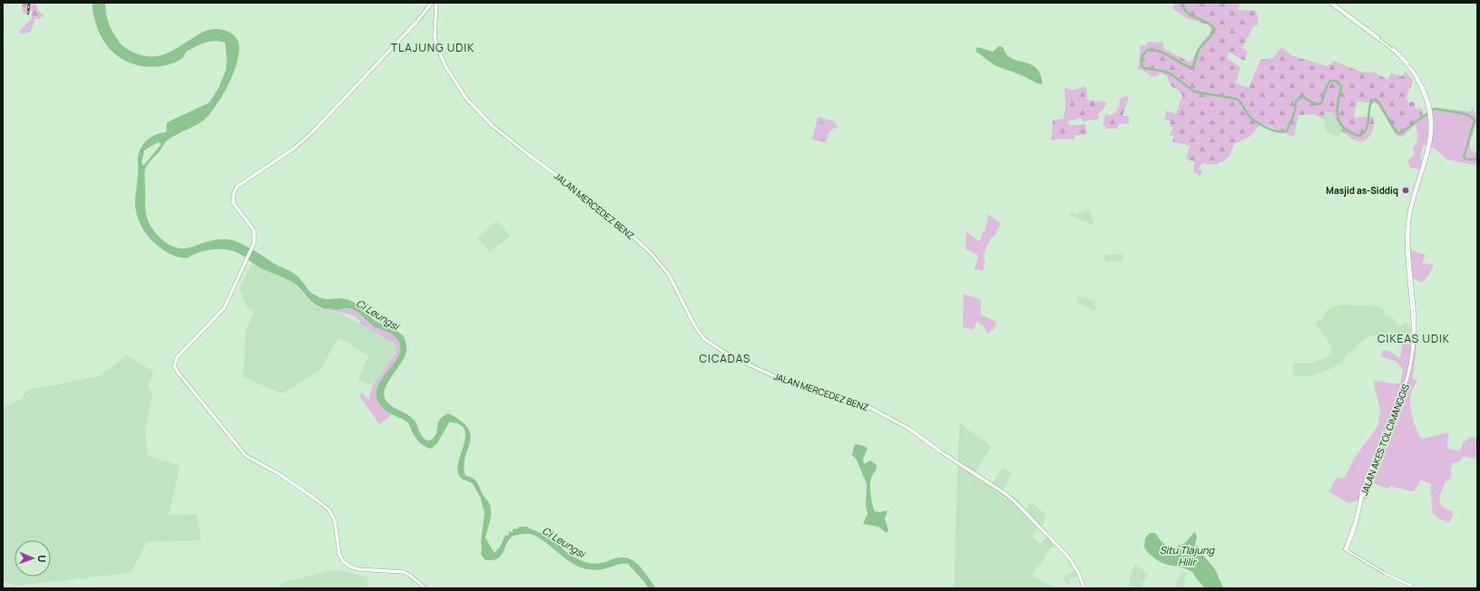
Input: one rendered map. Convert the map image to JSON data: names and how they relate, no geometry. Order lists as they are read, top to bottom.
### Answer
{
  "streets": {
    "main road": ["JALAN MERCEDEZ BENZ"]
  },
  "districts": ["TLAJUNG UDIK", "CIKEAS UDIK", "CICADAS"],
  "water": ["Ci Leungsi", "Situ Tlajung Hilir"],
  "places": ["Masjid as-Siddiq"],
  "north": "right"
}
